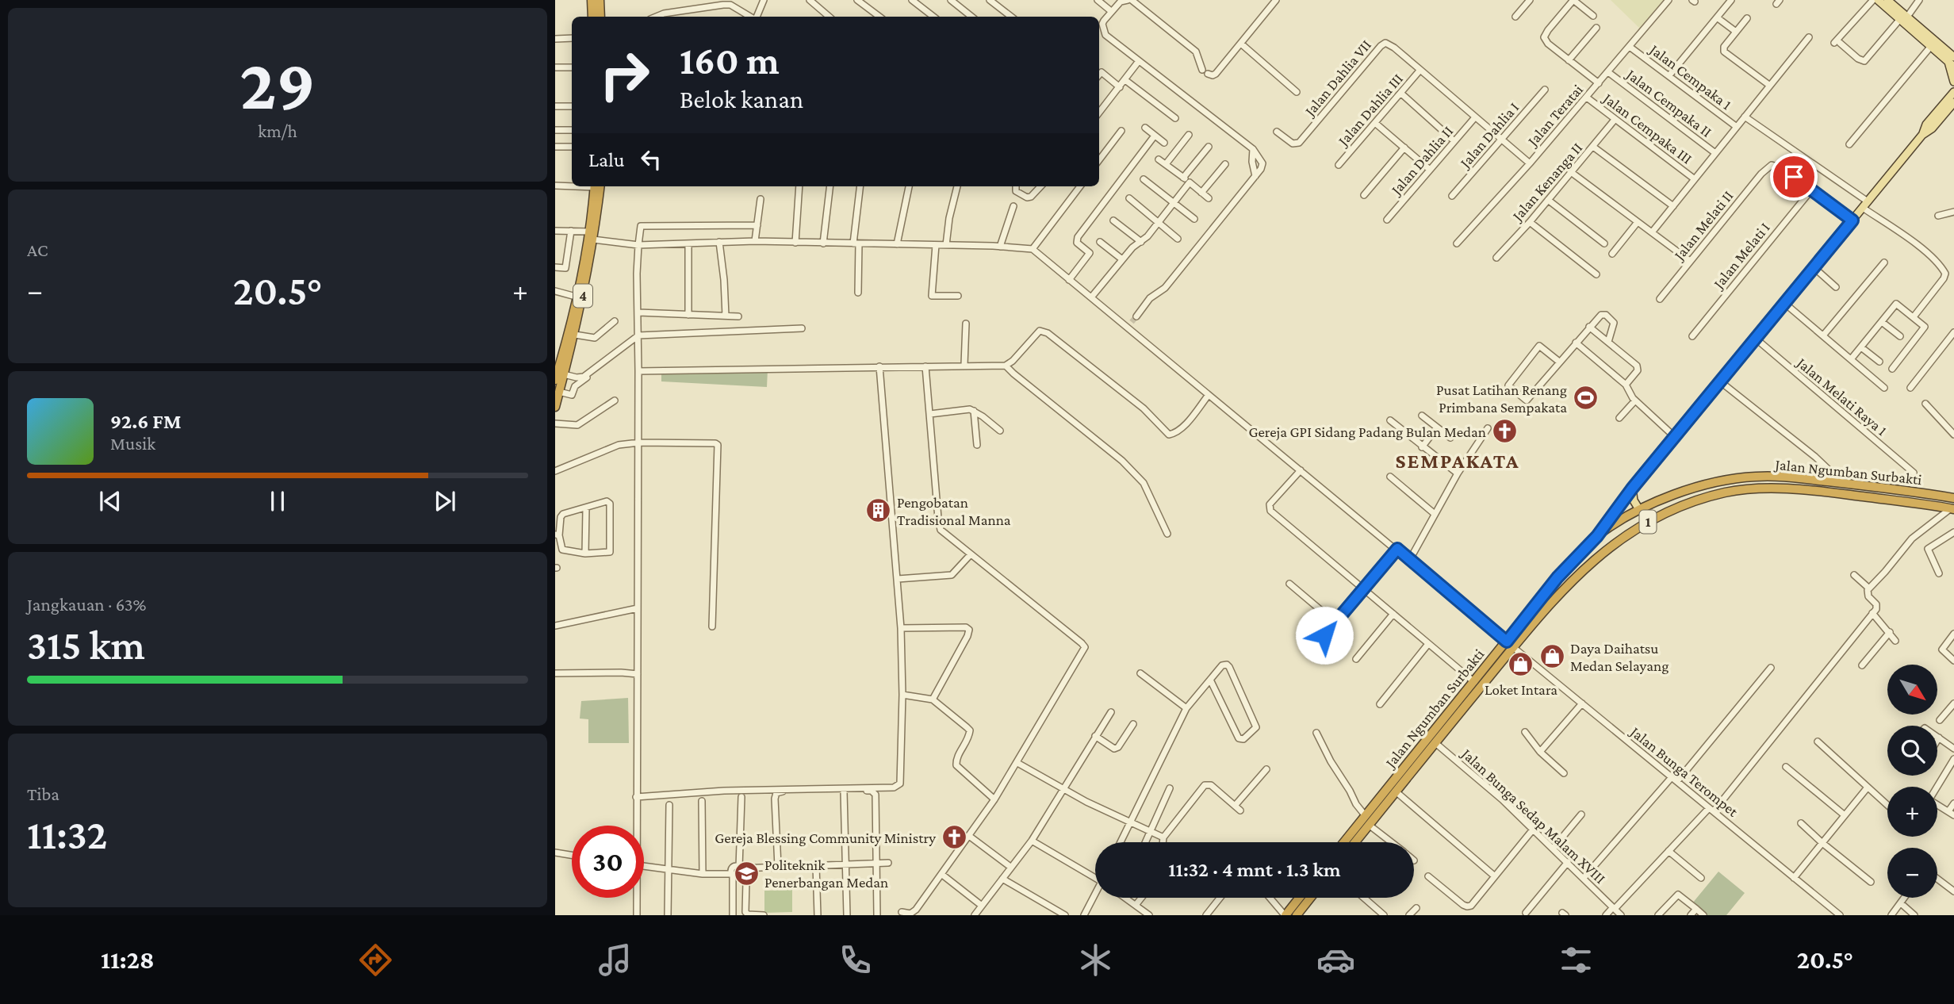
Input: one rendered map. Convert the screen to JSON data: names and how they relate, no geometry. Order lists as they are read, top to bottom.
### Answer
{
  "streets": {
    "highway": ["4", "Jalan Ngumban Surbakti", "1"],
    "street": [
      "Jalan Cempaka 1",
      "Jalan Dahlia VII",
      "Jalan Cempaka II",
      "Jalan Dahlia III",
      "Jalan Teratai",
      "Jalan Cempaka III",
      "Jalan Dahlia I",
      "Jalan Dahlia II",
      "Jalan Kenanga II",
      "Jalan Melati II",
      "Jalan Melati I",
      "Jalan Melati Raya 1",
      "Jalan Bunga Terompet",
      "Jalan Bunga Sedap Malam XVIII"
    ]
  },
  "crossings": [
    ["Jalan Cempaka 1", "Jalan Teratai"],
    ["Jalan Dahlia VII", "Jalan Dahlia III"],
    ["Jalan Cempaka II", "Jalan Teratai"],
    ["Jalan Teratai", "Jalan Cempaka III"],
    ["Jalan Cempaka III", "Jalan Kenanga II"],
    ["Jalan Melati II", "Jalan Melati I"],
    ["Jalan Ngumban Surbakti", "Jalan Bunga Terompet"],
    ["Jalan Ngumban Surbakti", "Jalan Bunga Sedap Malam XVIII"]
  ],
  "districts": ["SEMPAKATA"],
  "places": {
    "sports": ["Pusat Latihan Renang Primbana Sempakata"],
    "church": ["Gereja GPI Sidang Padang Bulan Medan", "Gereja Blessing Community Ministry"],
    "building": ["Pengobatan Tradisional Manna"],
    "shop": ["Daya Daihatsu Medan Selayang", "Loket Intara"],
    "school or university": ["Politeknik Penerbangan Medan"]
  },
  "north": "bottom right",
  "page": {
    "tile": [
      ["29", "km/h"],
      "AC",
      ["Jangkauan · 63%", "315 km"],
      ["Tiba", "11:32"]
    ],
    "turn": ["160 m", "Belok kanan"],
    "then": "Lalu",
    "heat": ["−", "20.5°", "+"],
    "song": ["92.6 FM", "Musik"],
    "map_buttons": ["+", "−"],
    "limit": "30",
    "trip": "11:32 · 4 mnt · 1.3 km",
    "tabs": ["11:28", "20.5°"]
  }
}
